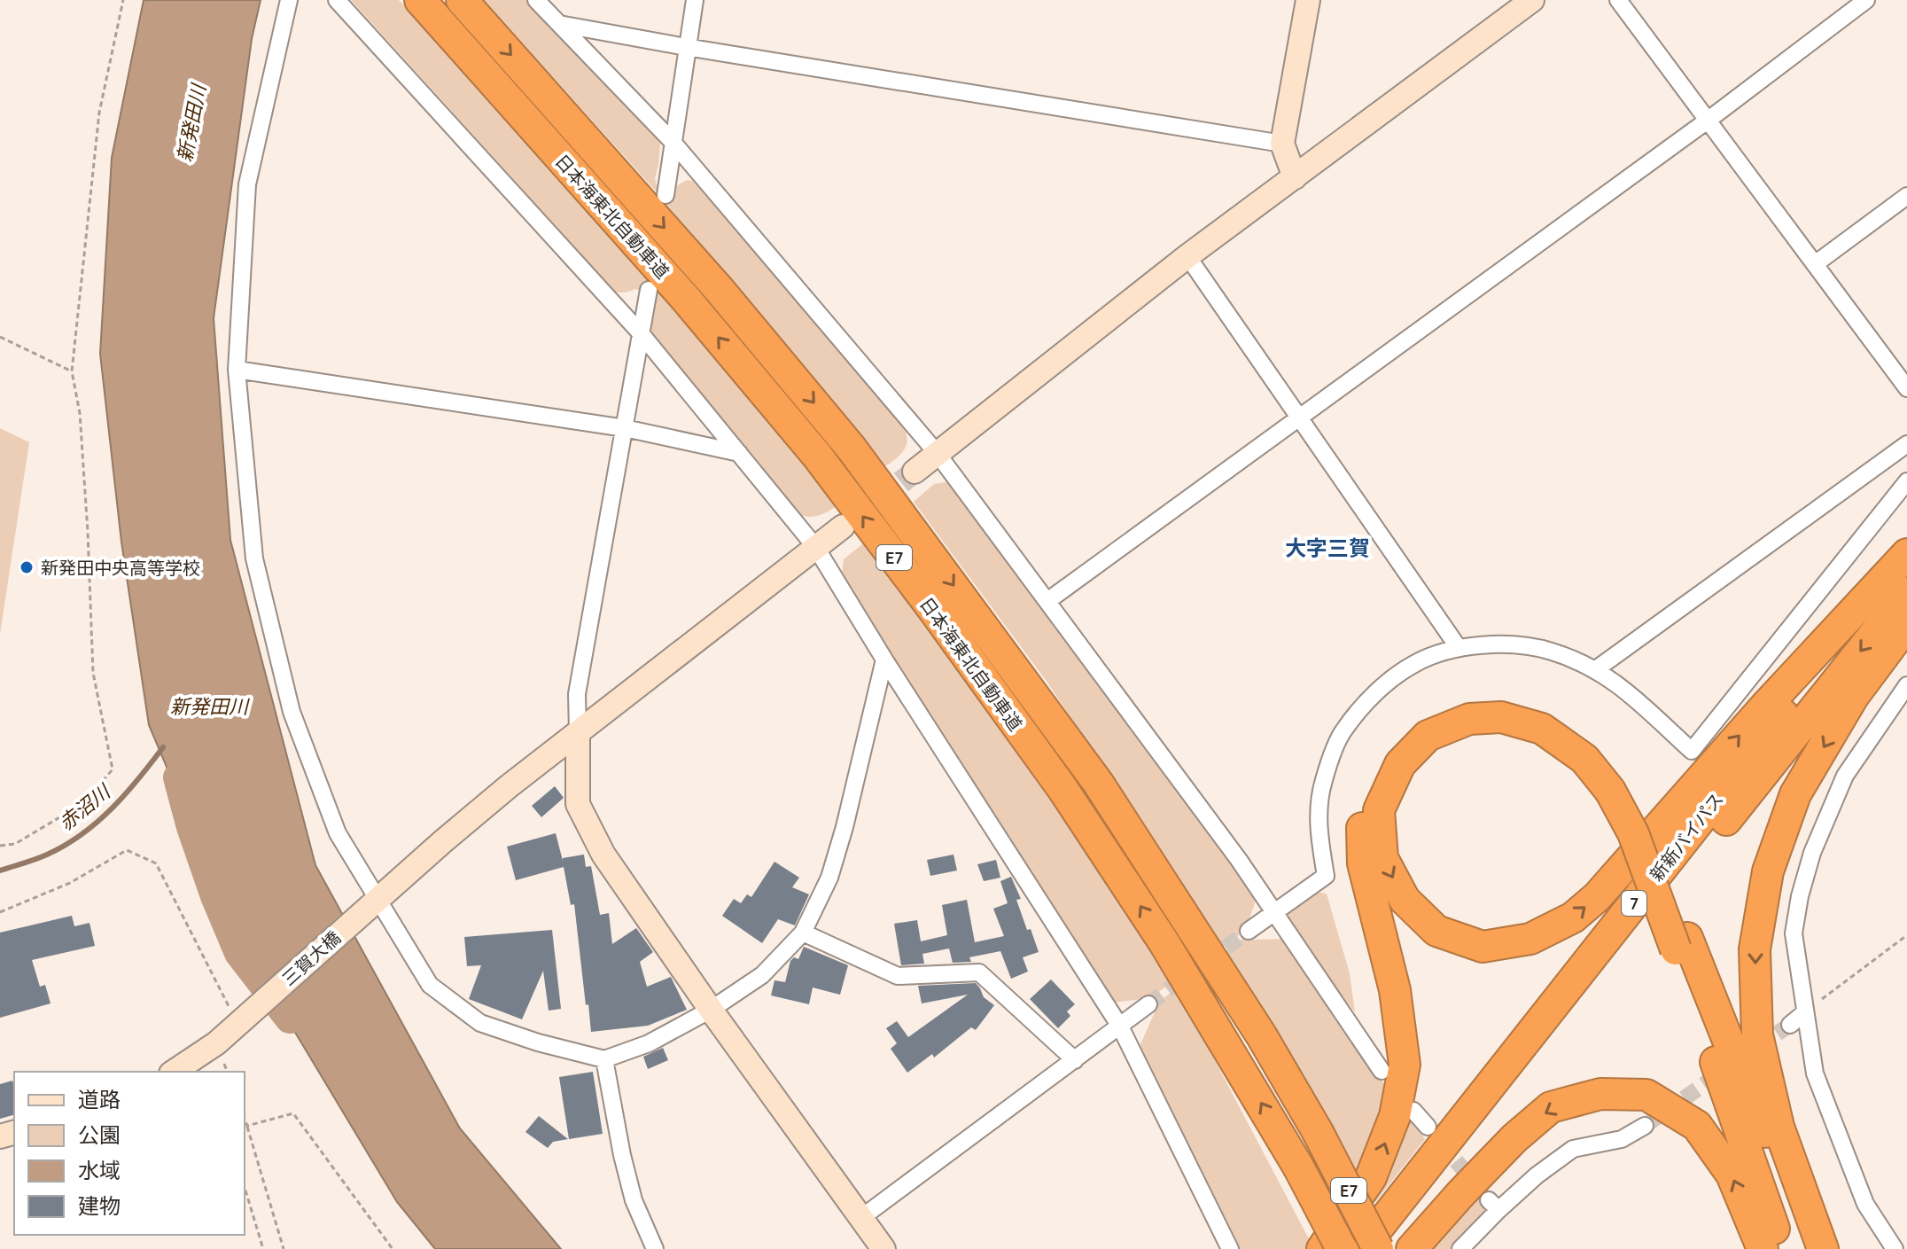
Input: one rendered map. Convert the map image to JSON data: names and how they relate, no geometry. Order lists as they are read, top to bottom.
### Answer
{
  "streets": {
    "highway": [
      "日本海東北自動車道",
      "E7",
      "新新バイパス",
      "7"
    ],
    "street": ["三賀大橋"]
  },
  "districts": ["大字三賀"],
  "water": ["新発田川", "赤沼川"],
  "places": ["新発田中央高等学校"],
  "legend": [
    "道路",
    "公園",
    "水域",
    "建物"
  ]
}
